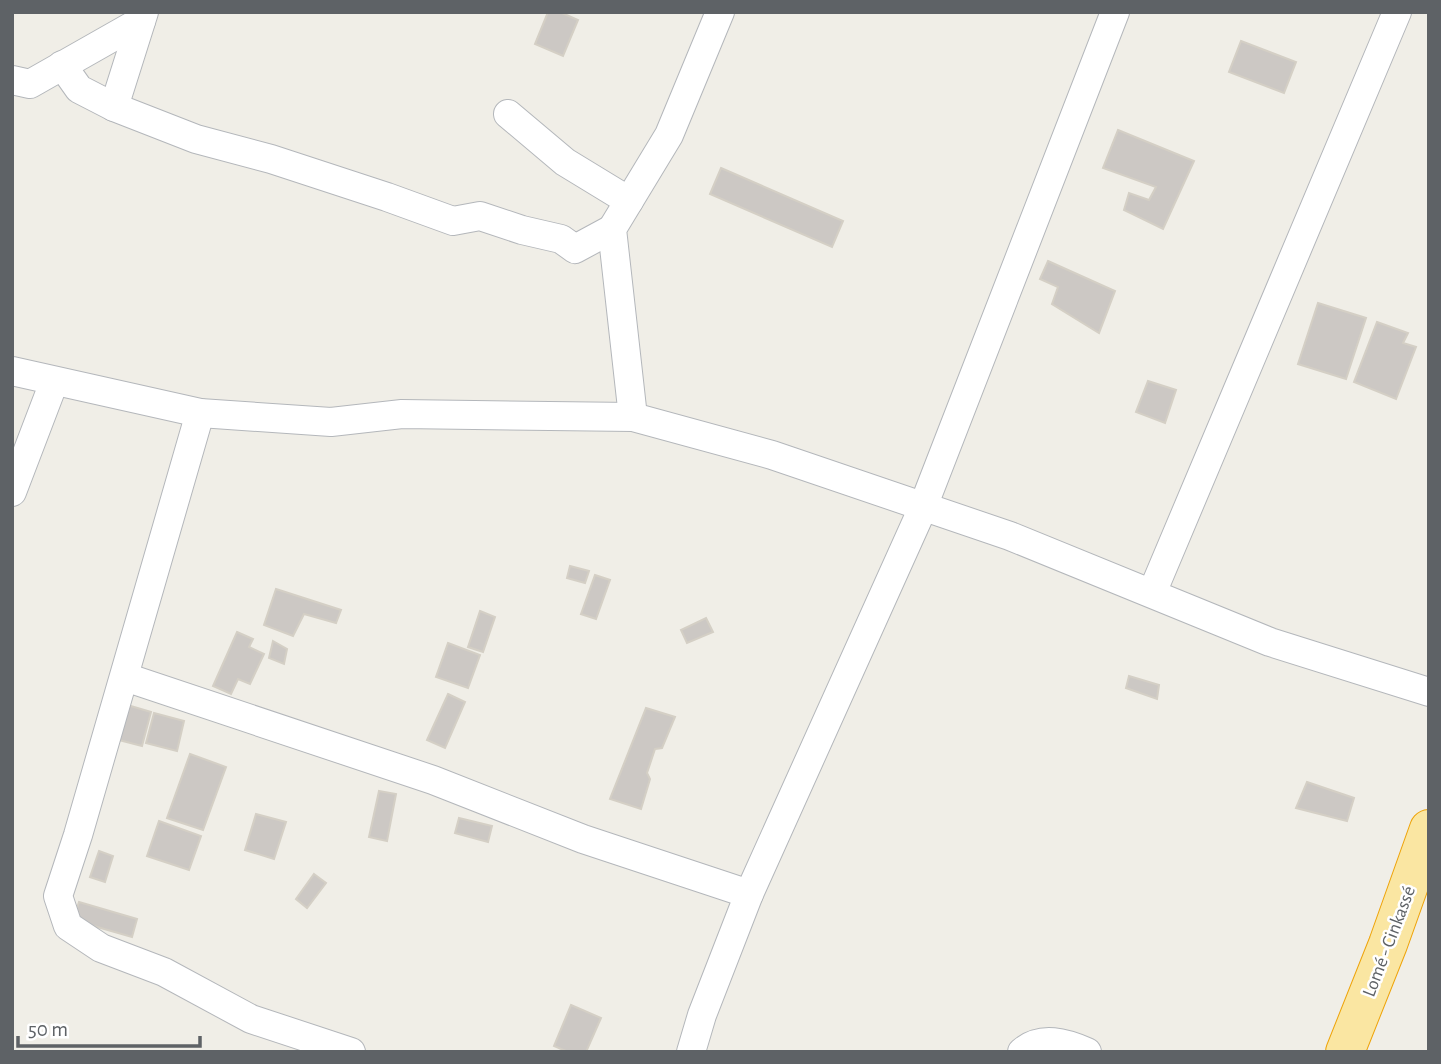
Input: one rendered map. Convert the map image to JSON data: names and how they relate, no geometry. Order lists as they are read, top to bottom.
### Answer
{
  "streets": {
    "highway": ["Lomé - Cinkassé"]
  },
  "scale_bar": "50 m"
}
